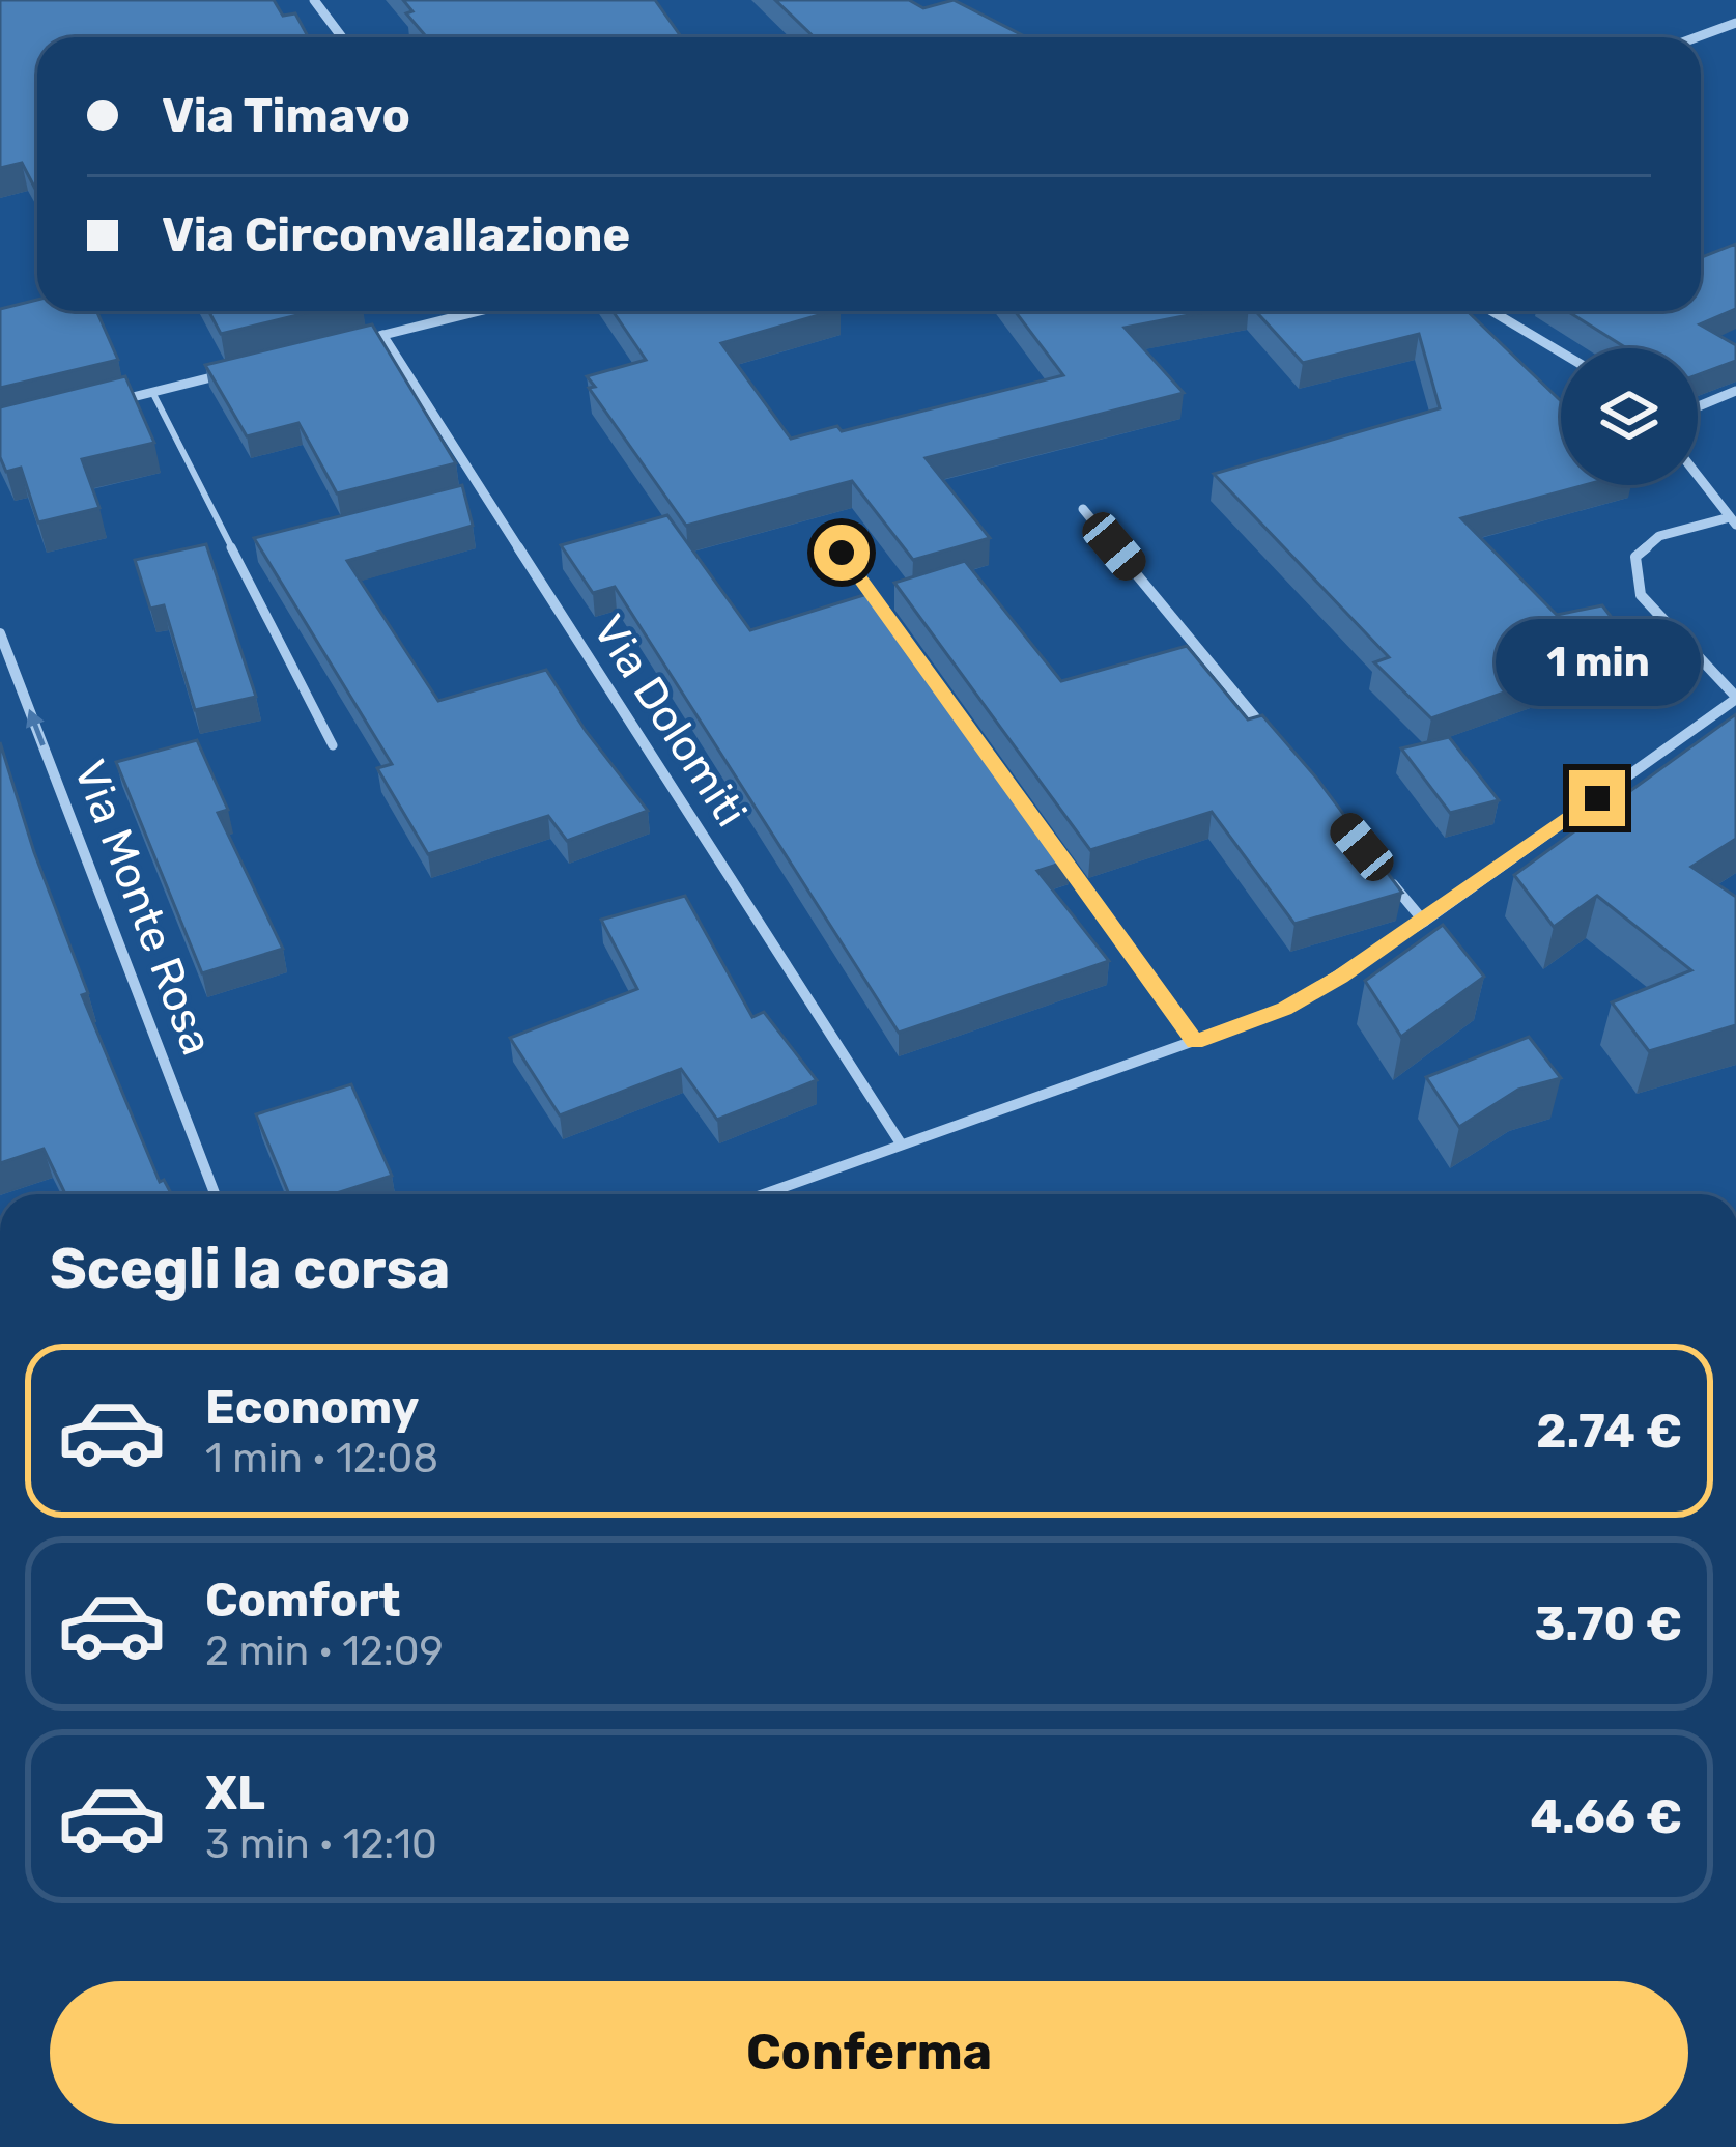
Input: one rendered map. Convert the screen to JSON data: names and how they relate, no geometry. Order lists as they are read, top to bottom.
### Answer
{
  "streets": {
    "street": ["Via Dolomiti", "Via Monte Rosa"]
  },
  "one_way": ["Via Monte Rosa"],
  "page": {
    "banner": ["Via Timavo", "Via Circonvallazione"],
    "bubble": "1 min",
    "heading": "Scegli la corsa",
    "list": [
      {
        "name": "Economy",
        "note": "1 min · 12:08",
        "value": "2.74 €"
      },
      {
        "name": "Comfort",
        "note": "2 min · 12:09",
        "value": "3.70 €"
      },
      {
        "name": "XL",
        "note": "3 min · 12:10",
        "value": "4.66 €"
      }
    ],
    "buttons": "Conferma"
  }
}
